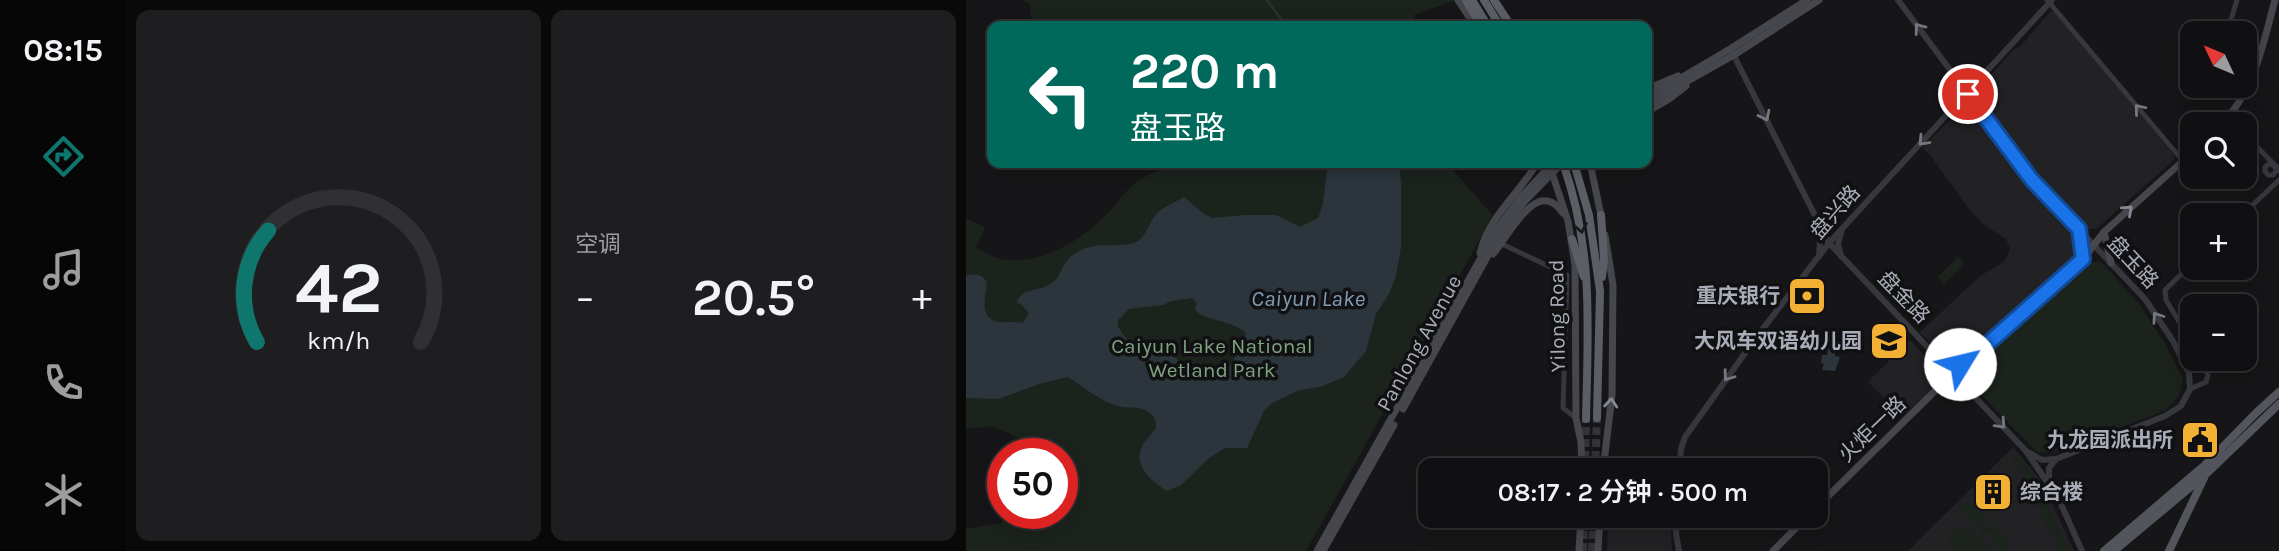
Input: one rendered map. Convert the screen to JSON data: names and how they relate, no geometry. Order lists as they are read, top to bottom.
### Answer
{
  "streets": {
    "highway": ["Yilong Road"],
    "main road": ["Panlong Avenue", "火炬一路"],
    "street": ["盘兴路", "盘玉路", "盘金路"]
  },
  "crossings": [
    ["盘兴路", "盘玉路"],
    ["盘兴路", "盘金路"],
    ["盘玉路", "火炬一路"],
    ["盘金路", "火炬一路"]
  ],
  "one_way": ["盘兴路", "盘玉路", "盘金路"],
  "water": ["Caiyun Lake"],
  "parks": ["Caiyun Lake National Wetland Park"],
  "places": {
    "bank": ["重庆银行"],
    "school or university": ["大风车双语幼儿园"],
    "public building": ["九龙园派出所"],
    "building": ["综合楼"]
  },
  "north": "top left",
  "page": {
    "tabs": "08:15",
    "tile": "空调",
    "map_buttons": ["+", "−"],
    "turn": ["220 m", "盘玉路"],
    "heat": ["−", "20.5°", "+"],
    "limit": "50",
    "trip": "08:17 · 2 分钟 · 500 m",
    "gauge": ["42", "km/h"]
  }
}
